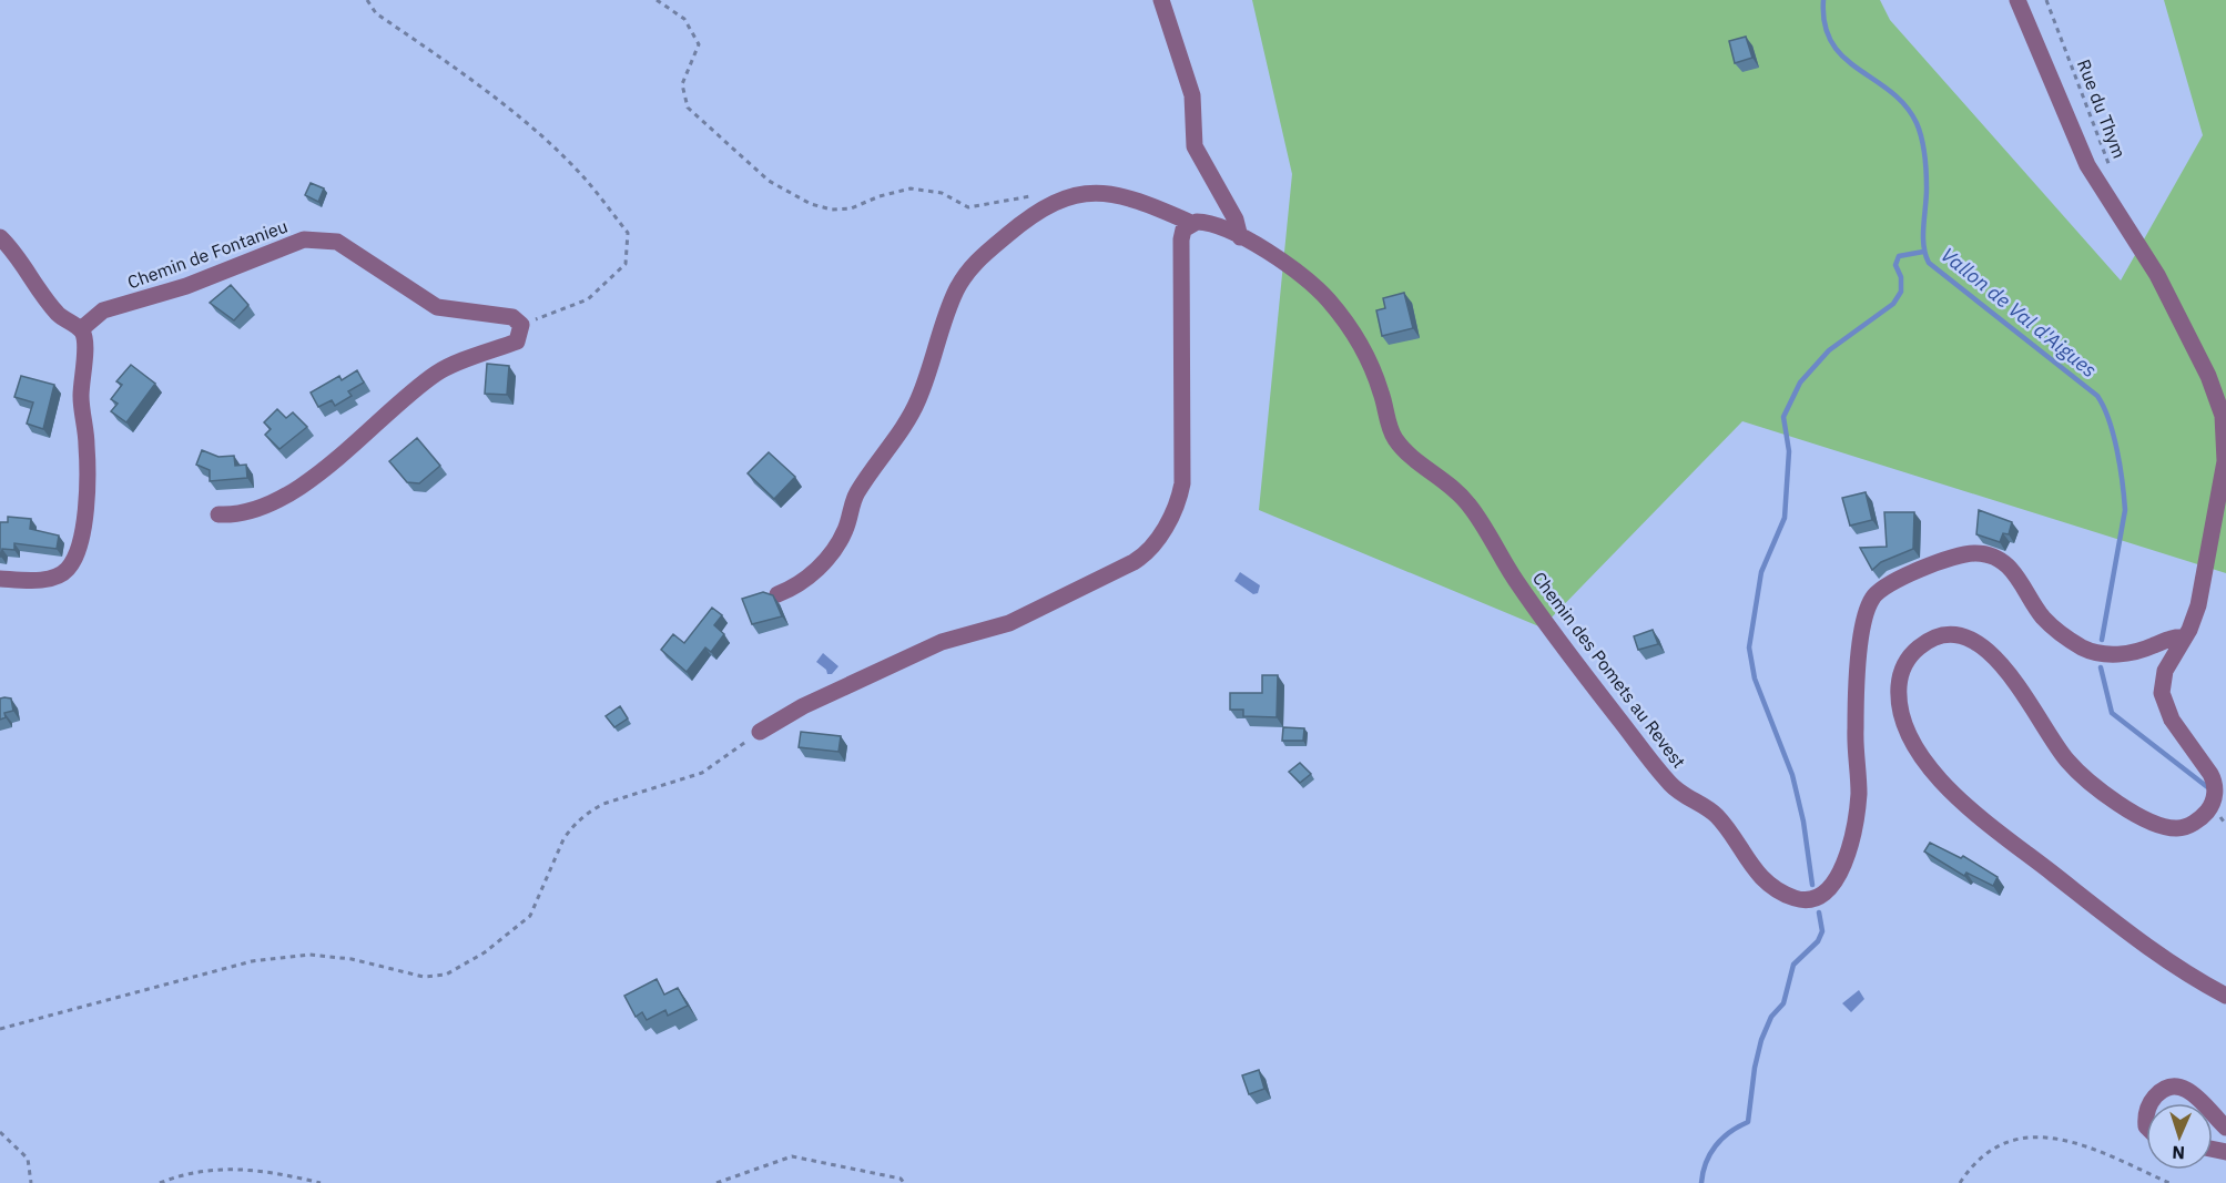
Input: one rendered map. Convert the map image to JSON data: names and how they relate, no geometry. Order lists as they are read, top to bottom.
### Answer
{
  "streets": {
    "street": ["Chemin de Fontanieu", "Chemin des Pomets au Revest"],
    "path": ["Rue du Thym"]
  },
  "water": ["Vallon de Val d'Aigues"],
  "north": "bottom"
}
